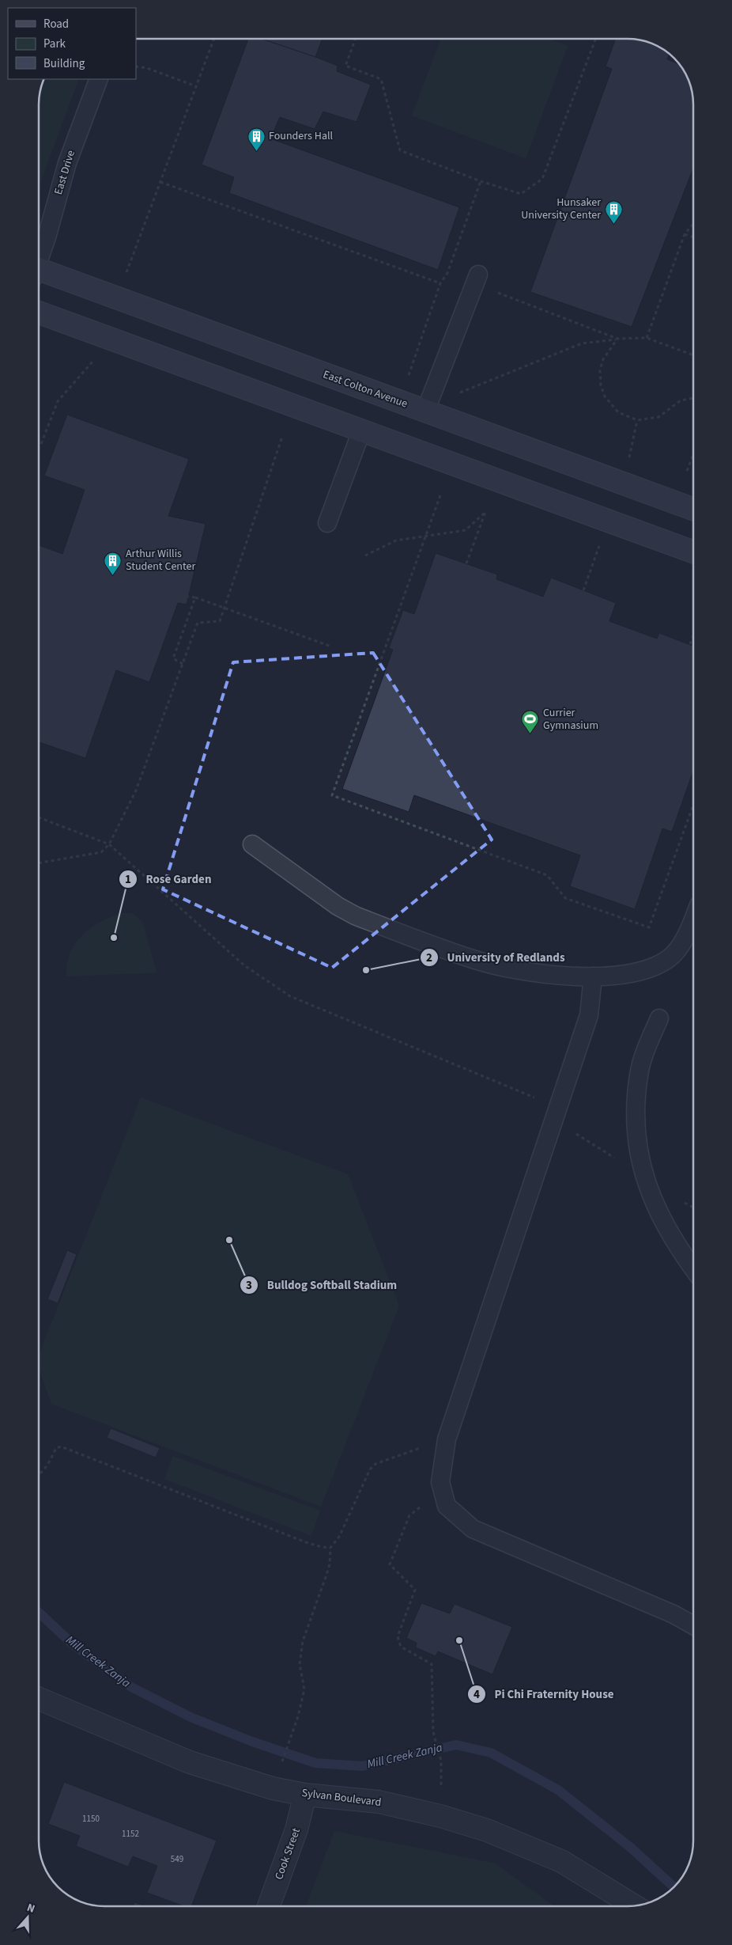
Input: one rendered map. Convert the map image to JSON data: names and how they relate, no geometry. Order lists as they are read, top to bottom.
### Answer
{
  "streets": {
    "street": ["East Colton Avenue", "Sylvan Boulevard", "Cook Street"],
    "lane": ["East Drive"]
  },
  "crossings": [
    ["Sylvan Boulevard", "Cook Street"]
  ],
  "water": ["Mill Creek Zanja"],
  "places": {
    "building": ["Founders Hall", "Hunsaker University Center", "Arthur Willis Student Center"],
    "sports": ["Currier Gymnasium"],
    "other": [
      "Rose Garden",
      "University of Redlands",
      "Bulldog Softball Stadium",
      "Pi Chi Fraternity House"
    ]
  },
  "house_numbers": ["1150", "1152", "549"],
  "legend": ["Road", "Park", "Building"],
  "north": "top"
}
